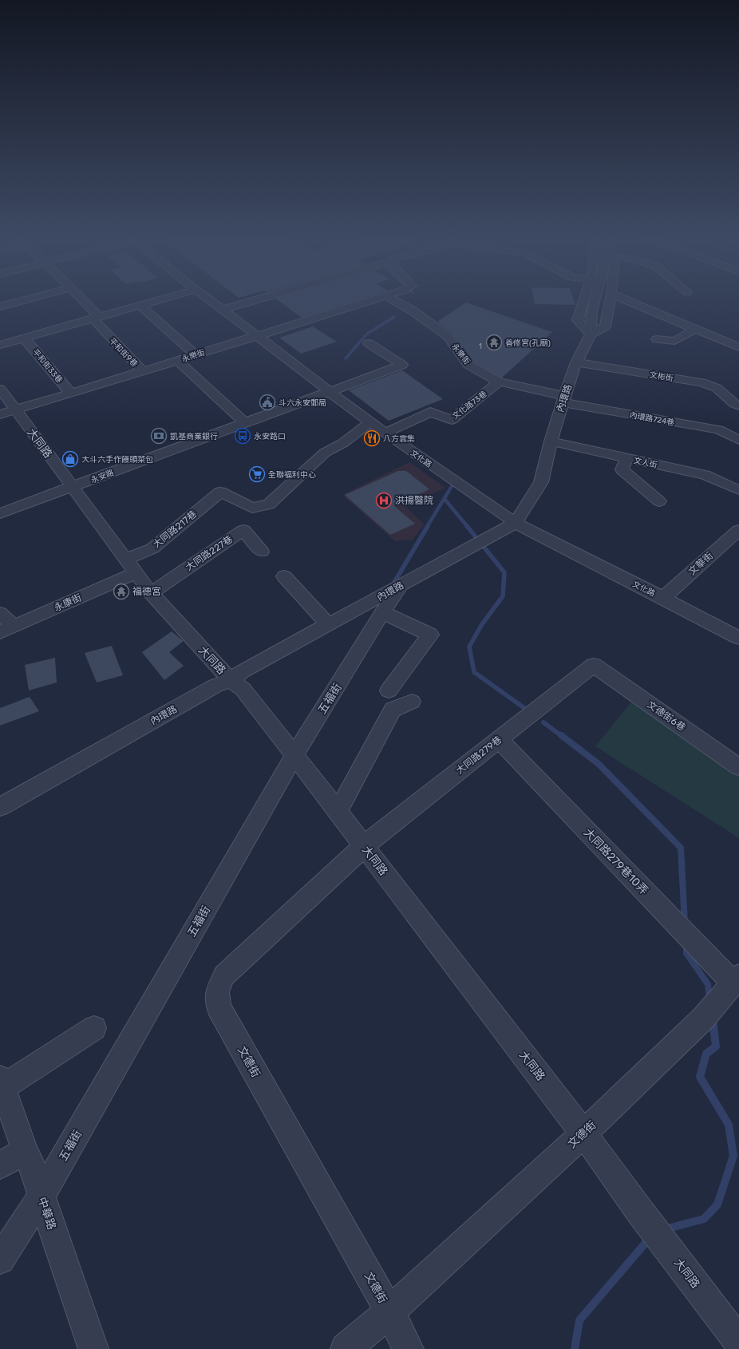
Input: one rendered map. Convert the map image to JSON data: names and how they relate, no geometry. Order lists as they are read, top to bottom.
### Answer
{
  "streets": {
    "street": [
      "平和街9巷",
      "永樂街",
      "平和街33巷",
      "文彬街",
      "內環路",
      "文化路73巷",
      "內環路724巷",
      "大同路",
      "文化路",
      "文人街",
      "永安路",
      "大同路217巷",
      "大同路227巷",
      "文華街",
      "永康街",
      "五福街",
      "文德街6巷",
      "大同路279巷",
      "大同路279巷10弄",
      "文德街",
      "中華路"
    ]
  },
  "crossings": [
    ["平和街9巷", "永樂街"],
    ["永樂街", "平和街33巷"],
    ["永樂街", "內環路"],
    ["永樂街", "文化路73巷"],
    ["永樂街", "內環路724巷"],
    ["永樂街", "大同路"],
    ["永樂街", "文化路"],
    ["文彬街", "內環路"],
    ["內環路", "內環路724巷"],
    ["內環路", "大同路"],
    ["內環路", "文化路"],
    ["內環路", "文人街"],
    ["內環路", "五福街"],
    ["文化路73巷", "文化路"],
    ["大同路", "永安路"],
    ["大同路", "大同路217巷"],
    ["大同路", "大同路227巷"],
    ["大同路", "永康街"],
    ["大同路", "五福街"],
    ["大同路", "大同路279巷"],
    ["大同路", "文德街"],
    ["文化路", "永安路"],
    ["文化路", "大同路217巷"],
    ["文化路", "文華街"],
    ["五福街", "中華路"],
    ["文德街6巷", "大同路279巷"],
    ["大同路279巷", "大同路279巷10弄"],
    ["大同路279巷", "文德街"],
    ["大同路279巷10弄", "文德街"]
  ],
  "places": {
    "temple": ["善修宮(孔廟)", "福德宮"],
    "public building": ["斗六永安郵局"],
    "bank": ["凱基商業銀行"],
    "bus stop": ["永安路口"],
    "restaurant": ["八方雲集"],
    "shop": ["大斗六手作饅頭菜包"],
    "supermarket": ["全聯福利中心"],
    "hospital": ["洪揚醫院"]
  },
  "house_numbers": ["1"]
}
